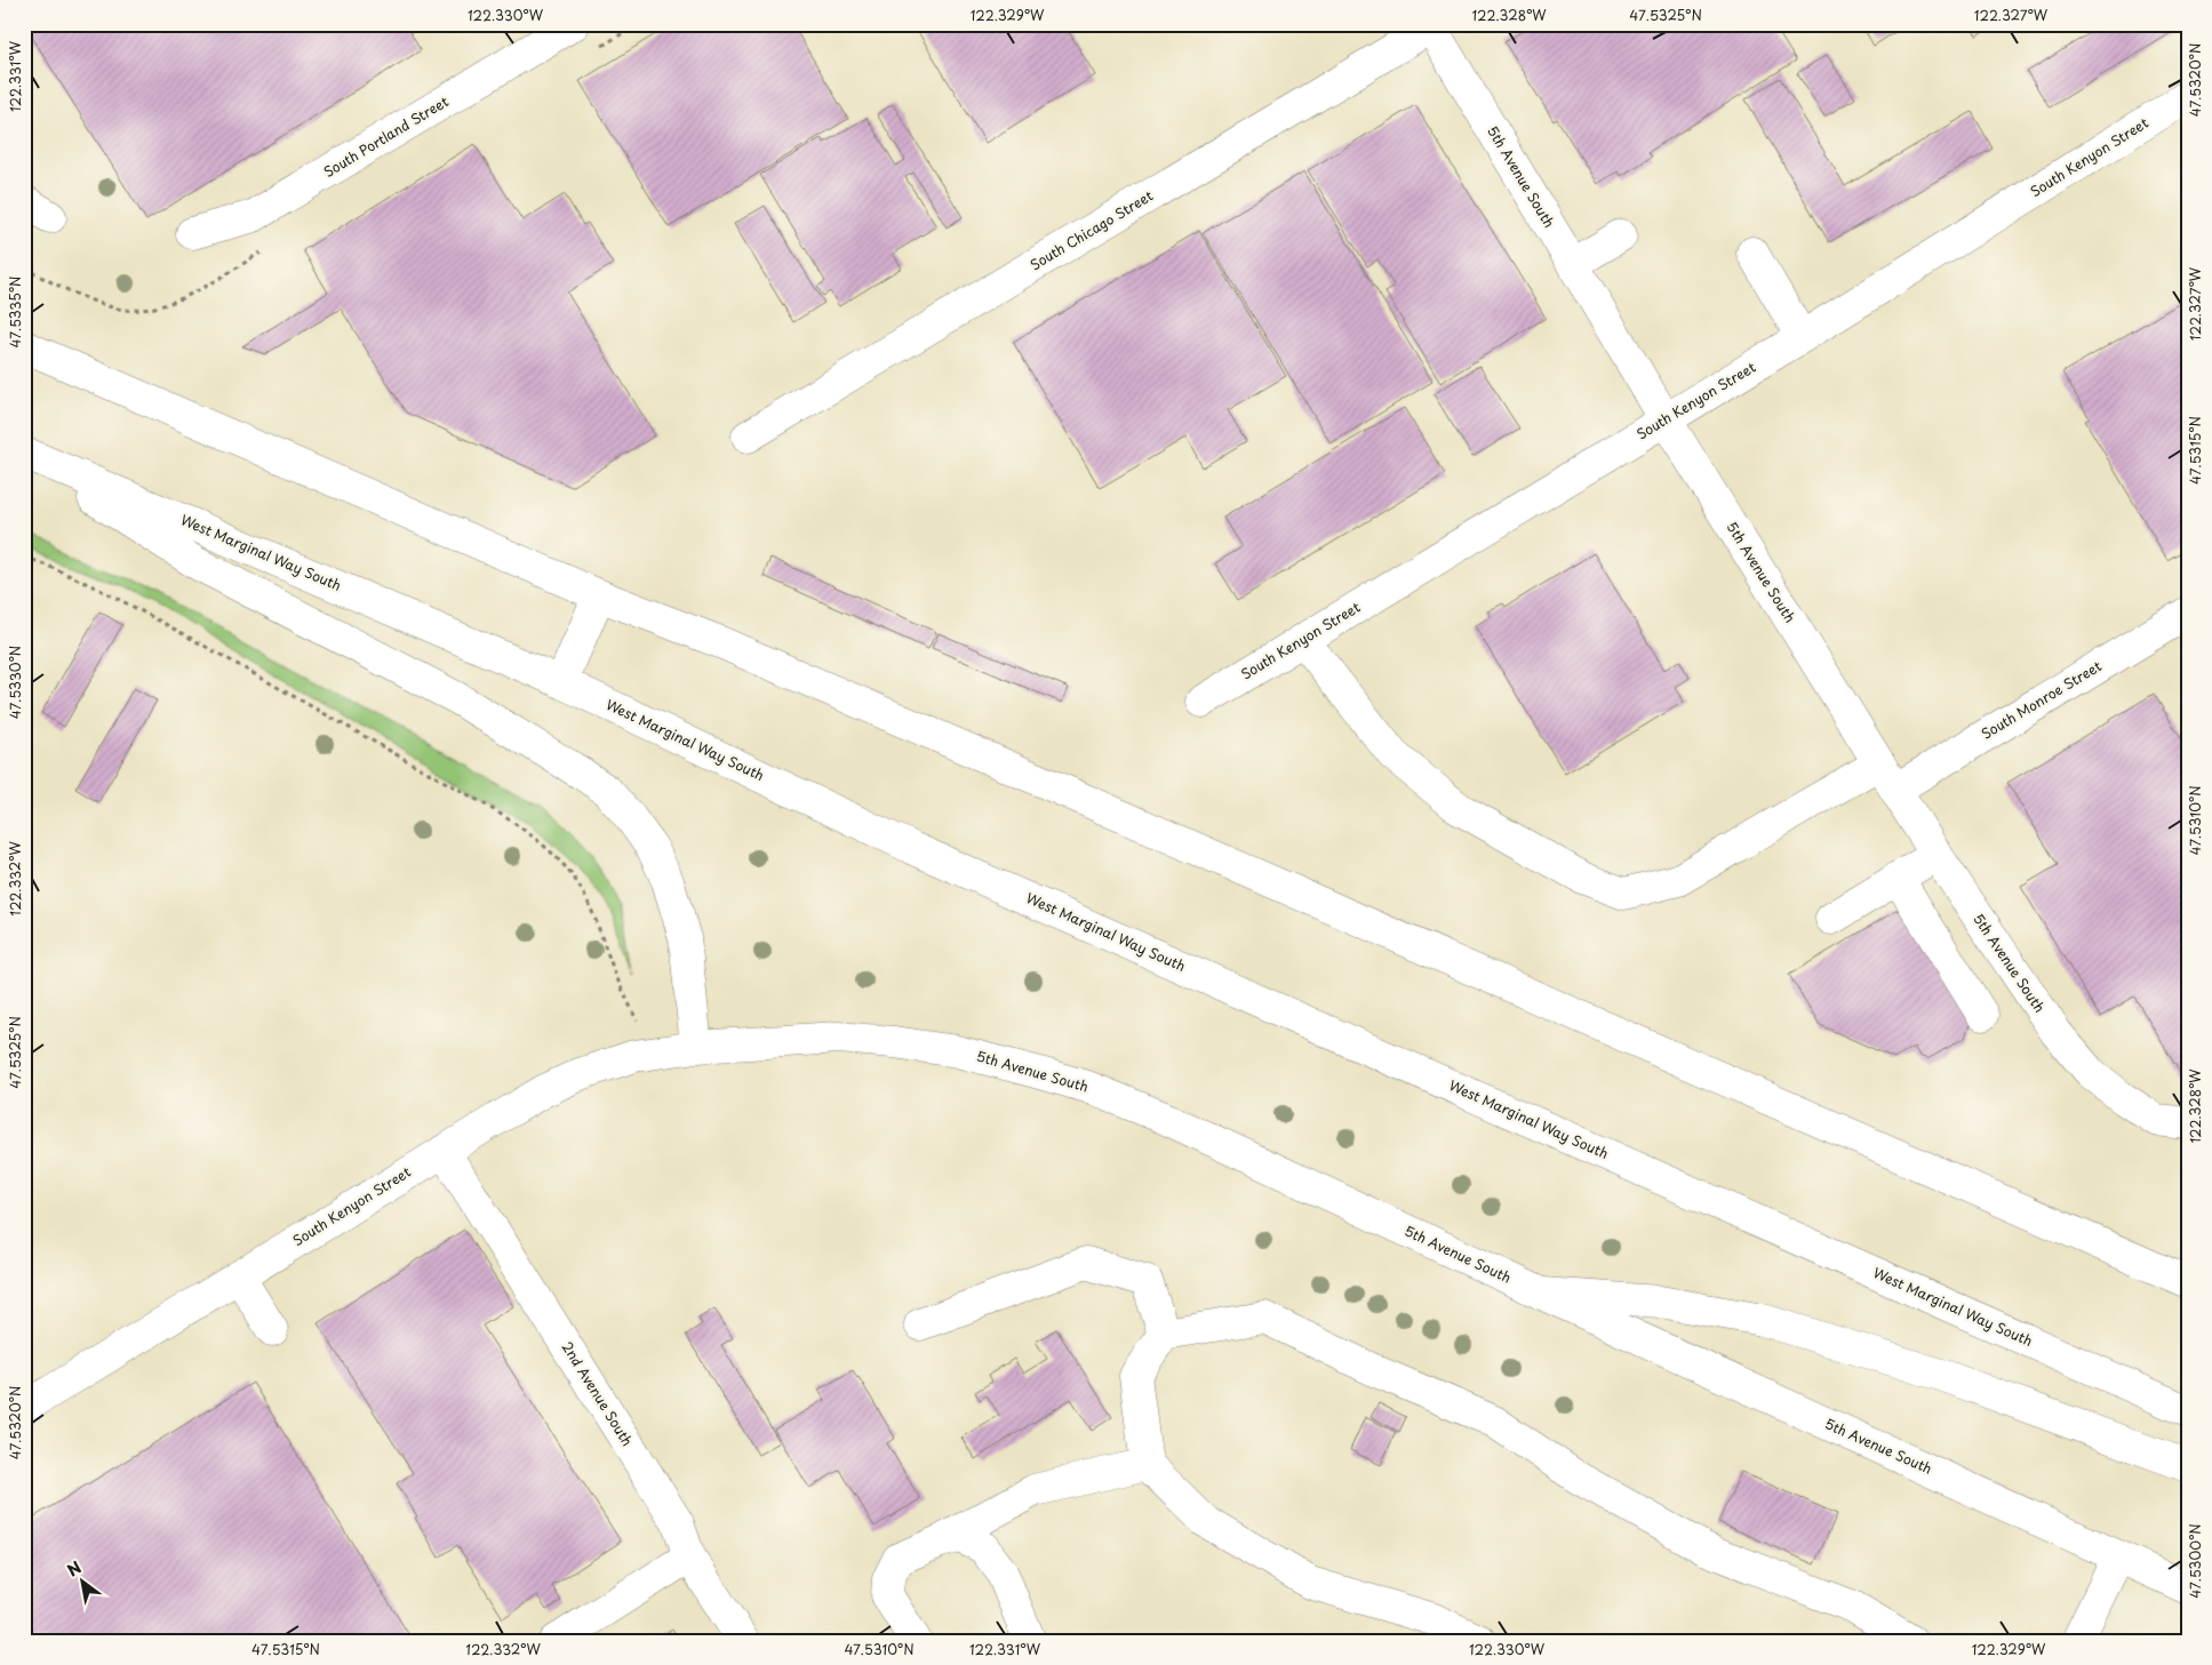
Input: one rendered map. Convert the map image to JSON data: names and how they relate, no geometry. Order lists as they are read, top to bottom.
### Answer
{
  "streets": {
    "main road": [
      "South Portland Street",
      "South Kenyon Street",
      "5th Avenue South",
      "South Chicago Street",
      "West Marginal Way South",
      "South Monroe Street",
      "2nd Avenue South"
    ]
  },
  "crossings": [
    ["South Kenyon Street", "5th Avenue South"],
    ["South Kenyon Street", "2nd Avenue South"],
    ["5th Avenue South", "South Chicago Street"],
    ["5th Avenue South", "South Monroe Street"]
  ],
  "north": "top left",
  "coordinates": [
    "122.330°W",
    "122.329°W",
    "122.328°W",
    "47.5325°N",
    "122.327°W",
    "122.331°W",
    "47.5320°N",
    "47.5335°N",
    "47.5315°N",
    "47.5330°N",
    "47.5310°N",
    "122.332°W",
    "47.5300°N"
  ]
}
